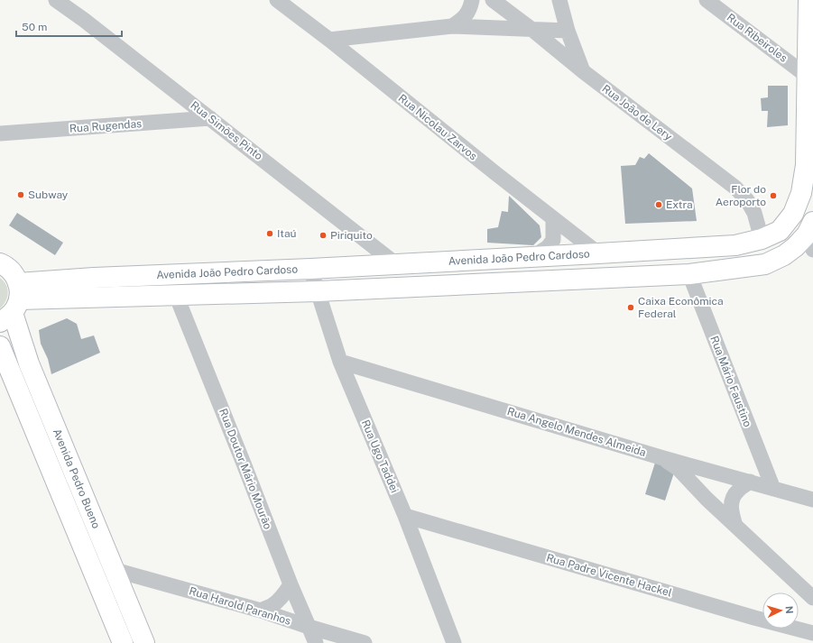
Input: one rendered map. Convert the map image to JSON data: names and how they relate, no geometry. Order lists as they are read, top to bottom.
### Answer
{
  "streets": {
    "main road": ["Avenida João Pedro Cardoso", "Avenida Pedro Bueno"],
    "street": [
      "Rua Ribeiroles",
      "Rua João de Lery",
      "Rua Rugendas",
      "Rua Nicolau Zarvos",
      "Rua Simões Pinto",
      "Rua Mário Faustino",
      "Rua Angelo Mendes Almeida",
      "Rua Ugo Taddei",
      "Rua Doutor Mário Mourão",
      "Rua Padre Vicente Hackel",
      "Rua Harold Paranhos"
    ]
  },
  "crossings": [
    ["Rua Ribeiroles", "Avenida João Pedro Cardoso"],
    ["Rua João de Lery", "Avenida João Pedro Cardoso"],
    ["Rua Rugendas", "Rua Simões Pinto"],
    ["Rua Nicolau Zarvos", "Avenida João Pedro Cardoso"],
    ["Rua Simões Pinto", "Avenida João Pedro Cardoso"],
    ["Avenida João Pedro Cardoso", "Rua Mário Faustino"],
    ["Avenida João Pedro Cardoso", "Rua Ugo Taddei"],
    ["Avenida João Pedro Cardoso", "Rua Doutor Mário Mourão"],
    ["Avenida João Pedro Cardoso", "Avenida Pedro Bueno"],
    ["Rua Mário Faustino", "Rua Angelo Mendes Almeida"],
    ["Rua Angelo Mendes Almeida", "Rua Ugo Taddei"],
    ["Rua Ugo Taddei", "Rua Padre Vicente Hackel"],
    ["Rua Doutor Mário Mourão", "Rua Harold Paranhos"],
    ["Avenida Pedro Bueno", "Rua Harold Paranhos"]
  ],
  "places": [
    "Subway",
    "Flor do Aeroporto",
    "Extra",
    "Itaú",
    "Piriquito",
    "Caixa Econômica Federal"
  ],
  "scale_bar": "50 m",
  "north": "right"
}
